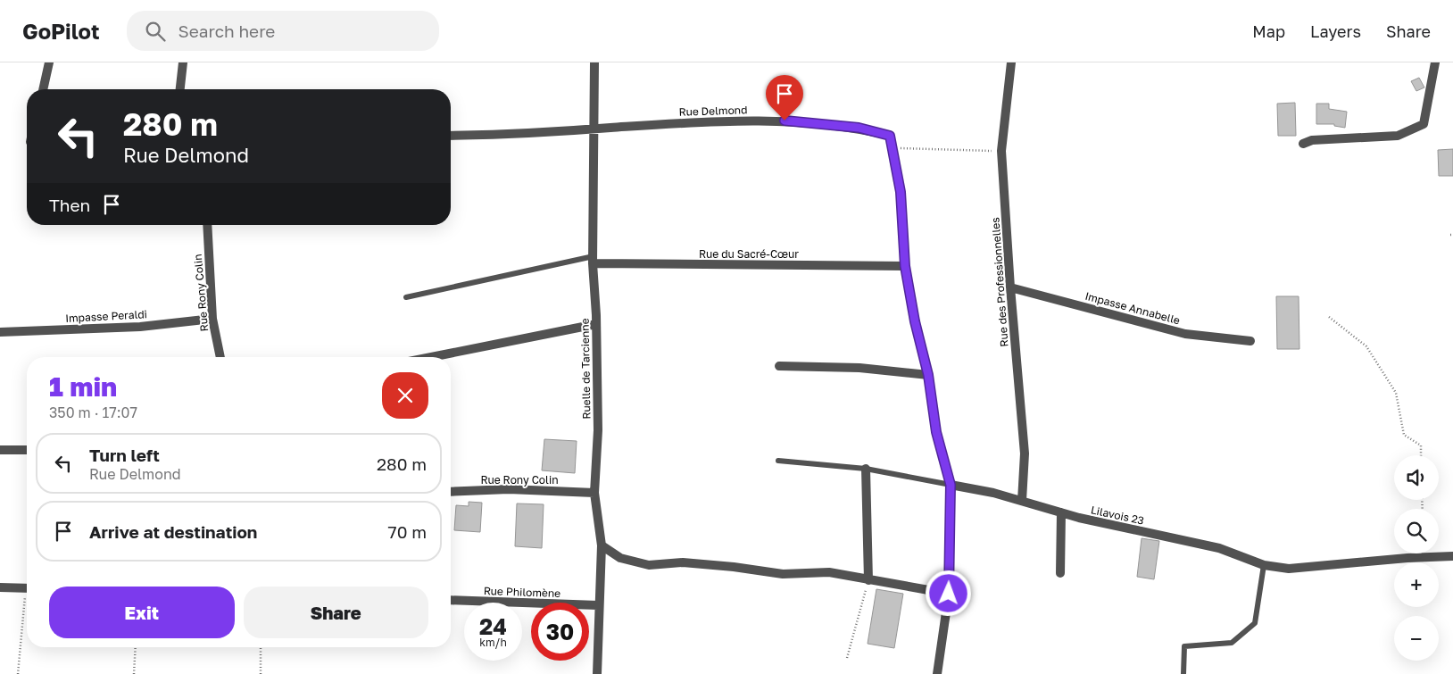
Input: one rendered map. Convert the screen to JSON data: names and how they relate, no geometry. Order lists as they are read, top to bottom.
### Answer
{
  "streets": {
    "street": [
      "Rue Delmond",
      "Rue du Sacré-Cœur",
      "Rue des Professionnelles",
      "Rue Rony Colin",
      "Impasse Annabelle",
      "Impasse Peraldi",
      "Ruelle de Tarcienne",
      "Lilavois 23",
      "Rue Philomène"
    ]
  },
  "crossings": [
    ["Rue Delmond", "Rue du Sacré-Cœur"],
    ["Rue Delmond", "Ruelle de Tarcienne"],
    ["Rue Delmond", "Lilavois 23"],
    ["Rue du Sacré-Cœur", "Ruelle de Tarcienne"],
    ["Rue des Professionnelles", "Impasse Annabelle"],
    ["Rue des Professionnelles", "Lilavois 23"],
    ["Rue Rony Colin", "Impasse Peraldi"],
    ["Rue Rony Colin", "Ruelle de Tarcienne"],
    ["Ruelle de Tarcienne", "Rue Philomène"]
  ],
  "page": {
    "header": "GoPilot",
    "search": "Search here",
    "nav": ["Map", "Layers", "Share"],
    "turn": ["280 m", "Rue Delmond"],
    "then": "Then",
    "heading": ["1 min", "350 m · 17:07"],
    "list": [
      {
        "name": "Turn left",
        "note": "Rue Delmond",
        "value": "280 m"
      },
      {
        "name": "Arrive at destination",
        "value": "70 m"
      }
    ],
    "map_buttons": ["+", "−"],
    "buttons": ["Exit", "Share"],
    "speed": "24 km/h",
    "limit": "30"
  }
}
